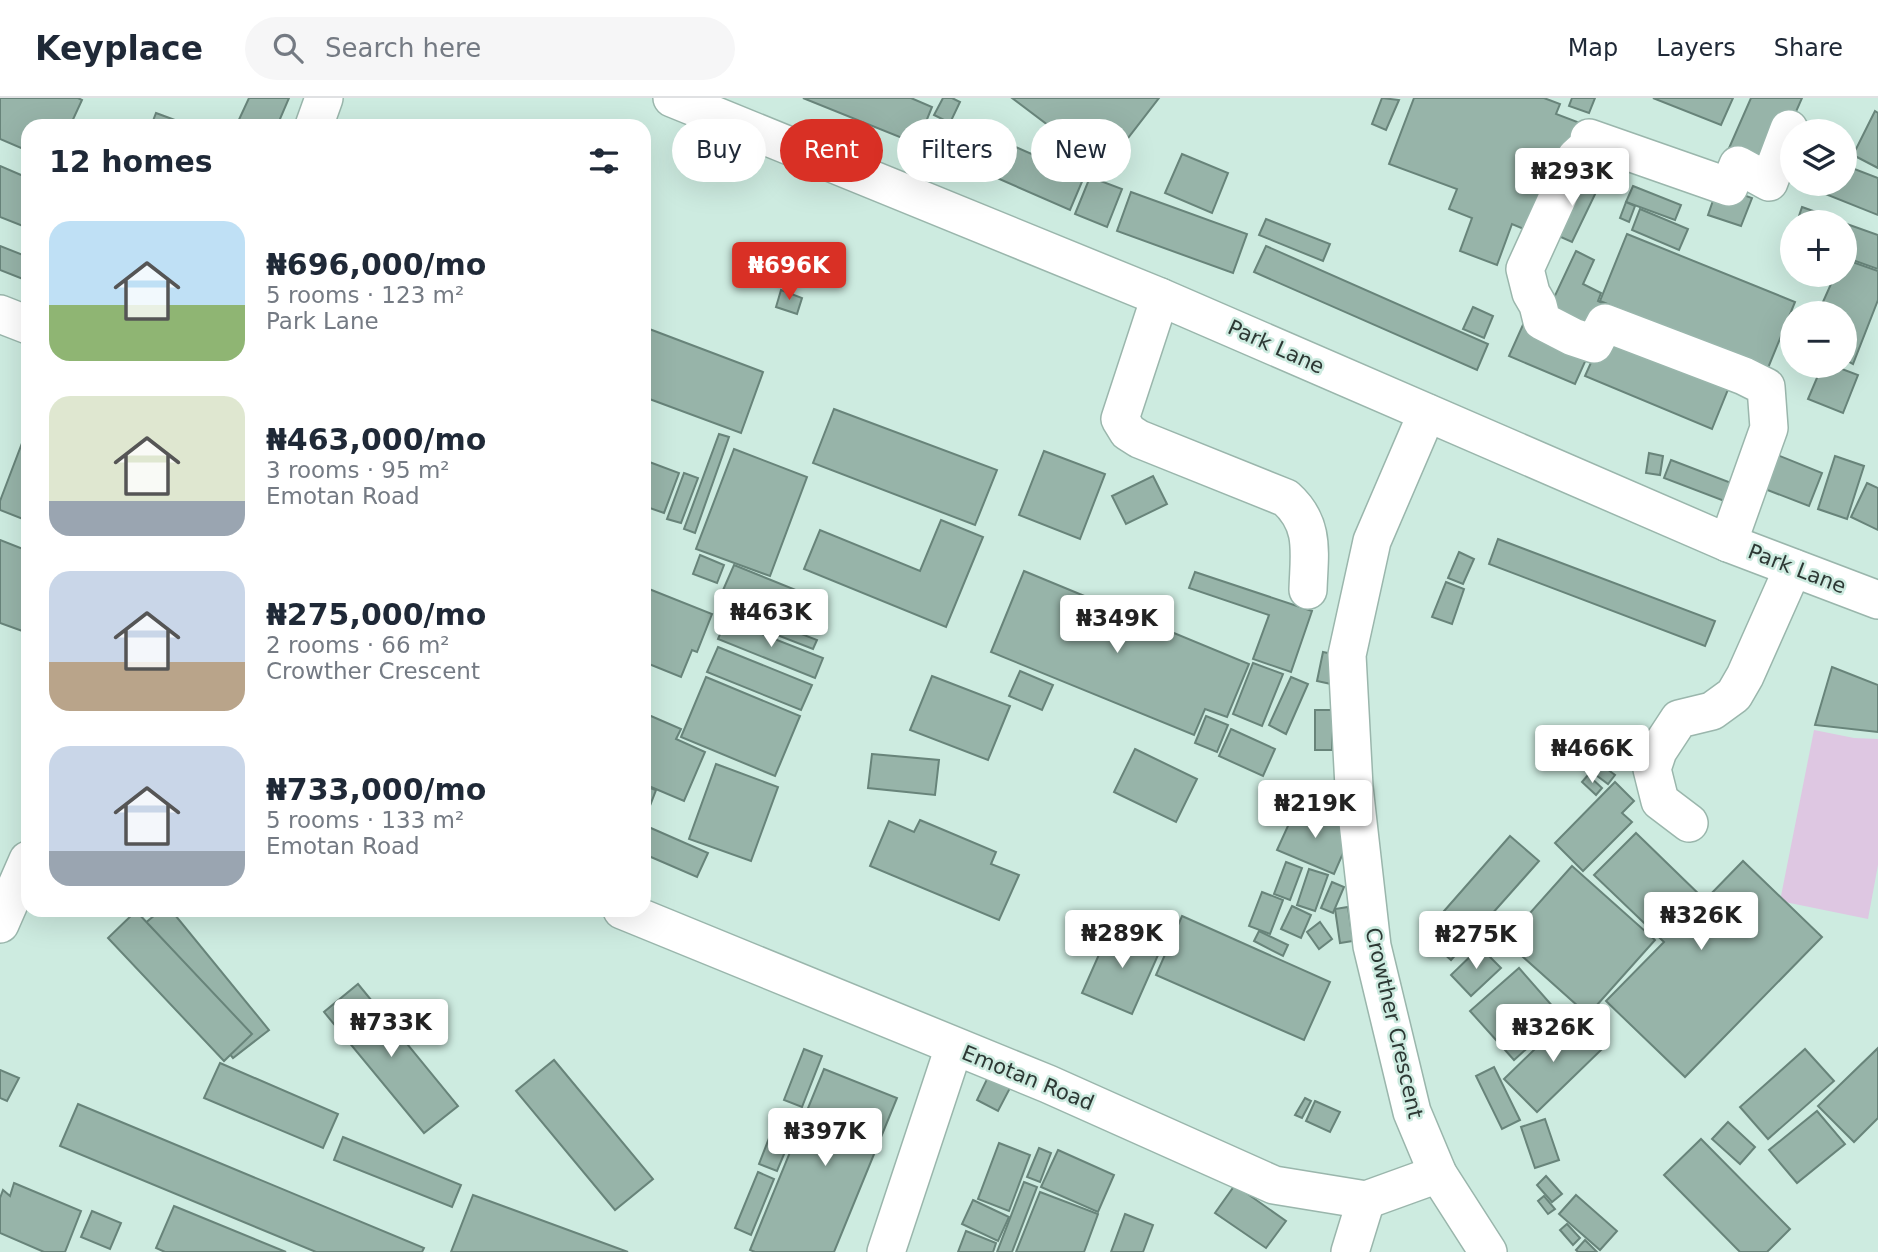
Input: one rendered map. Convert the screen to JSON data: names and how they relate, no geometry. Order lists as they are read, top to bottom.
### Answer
{
  "streets": {
    "street": ["Park Lane", "Crowther Crescent", "Emotan Road"]
  },
  "crossings": [
    ["Park Lane", "Crowther Crescent"],
    ["Crowther Crescent", "Emotan Road"]
  ],
  "page": {
    "header": "Keyplace",
    "search": "Search here",
    "nav": ["Map", "Layers", "Share"],
    "map_buttons": ["+", "−"],
    "chip": [
      "Buy",
      "Rent",
      "Filters",
      "New"
    ],
    "heading": "12 homes",
    "price": [
      "₦293K",
      "₦696K",
      "₦463K",
      "₦349K",
      "₦466K",
      "₦219K",
      "₦326K",
      "₦289K",
      "₦275K",
      "₦733K",
      "₦326K",
      "₦397K"
    ],
    "list": [
      {
        "name": "₦696,000/mo",
        "note": "5 rooms · 123 m² · Park Lane"
      },
      {
        "name": "₦463,000/mo",
        "note": "3 rooms · 95 m² · Emotan Road"
      },
      {
        "name": "₦275,000/mo",
        "note": "2 rooms · 66 m² · Crowther Crescent"
      },
      {
        "name": "₦733,000/mo",
        "note": "5 rooms · 133 m² · Emotan Road"
      }
    ]
  }
}
